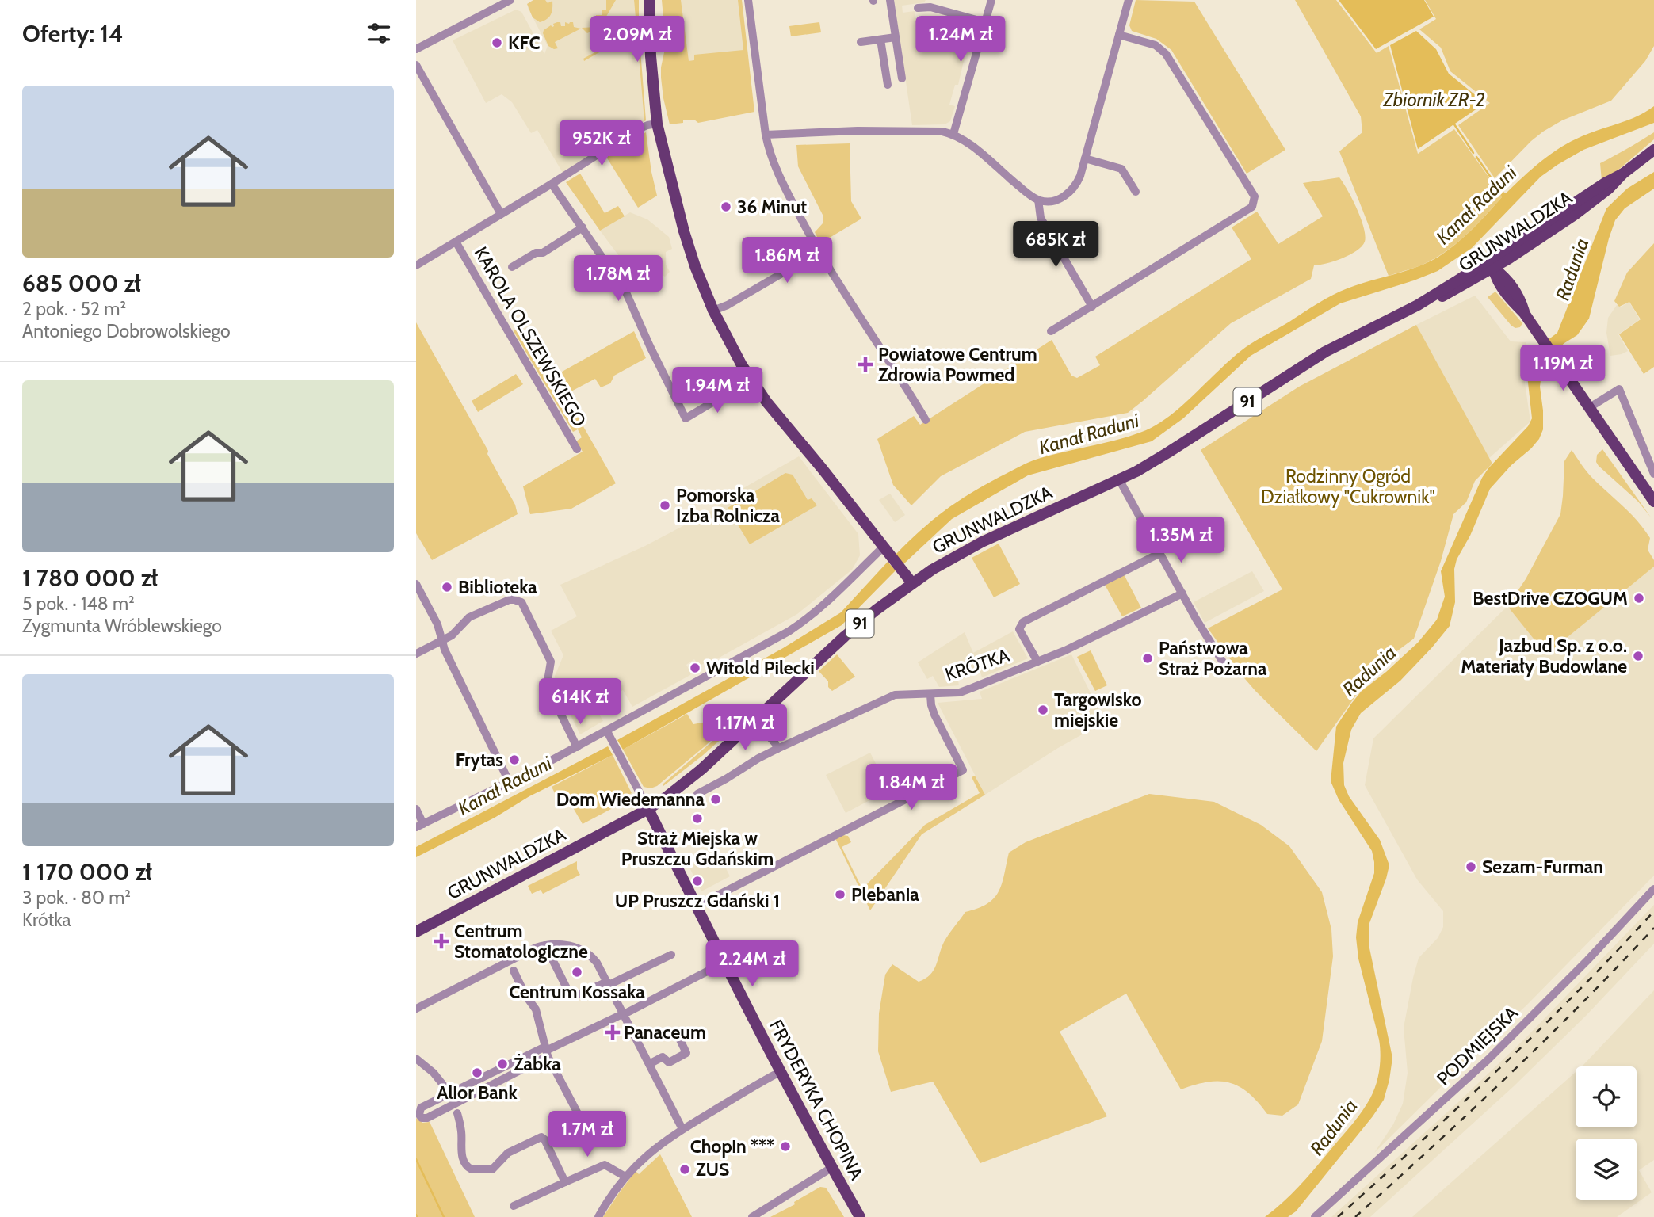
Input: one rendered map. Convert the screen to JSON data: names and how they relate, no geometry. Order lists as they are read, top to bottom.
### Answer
{
  "streets": {
    "main road": ["GRUNWALDZKA", "91", "FRYDERYKA CHOPINA"],
    "street": ["KAROLA OLSZEWSKIEGO", "KRÓTKA", "PODMIEJSKA"]
  },
  "crossings": [
    ["GRUNWALDZKA", "FRYDERYKA CHOPINA"]
  ],
  "water": ["Zbiornik ZR-2", "Kanał Raduni", "Radunia"],
  "parks": ["Rodzinny Ogród Działkowy \"Cukrownik\""],
  "places": {
    "other": [
      "KFC",
      "36 Minut",
      "Pomorska Izba Rolnicza",
      "Biblioteka",
      "BestDrive CZOGUM",
      "Jazbud Sp. z o.o. Materiały Budowlane",
      "Państwowa Straż Pożarna",
      "Witold Pilecki",
      "Targowisko miejskie",
      "Frytas",
      "Dom Wiedemanna",
      "Straż Miejska w Pruszczu Gdańskim",
      "Sezam-Furman",
      "UP Pruszcz Gdański 1",
      "Plebania",
      "Centrum Kossaka",
      "Żabka",
      "Alior Bank",
      "Chopin ***",
      "ZUS"
    ],
    "health": ["Powiatowe Centrum Zdrowia Powmed", "Centrum Stomatologiczne", "Panaceum"]
  },
  "page": {
    "heading": "Oferty: 14",
    "price": [
      "2.09M zł",
      "1.24M zł",
      "952K zł",
      "685K zł",
      "1.86M zł",
      "1.78M zł",
      "1.19M zł",
      "1.94M zł",
      "1.35M zł",
      "614K zł",
      "1.17M zł",
      "1.84M zł",
      "2.24M zł",
      "1.7M zł"
    ],
    "list": [
      {
        "name": "685 000 zł",
        "note": "2 pok. · 52 m² · Antoniego Dobrowolskiego"
      },
      {
        "name": "1 780 000 zł",
        "note": "5 pok. · 148 m² · Zygmunta Wróblewskiego"
      },
      {
        "name": "1 170 000 zł",
        "note": "3 pok. · 80 m² · Krótka"
      }
    ]
  }
}
